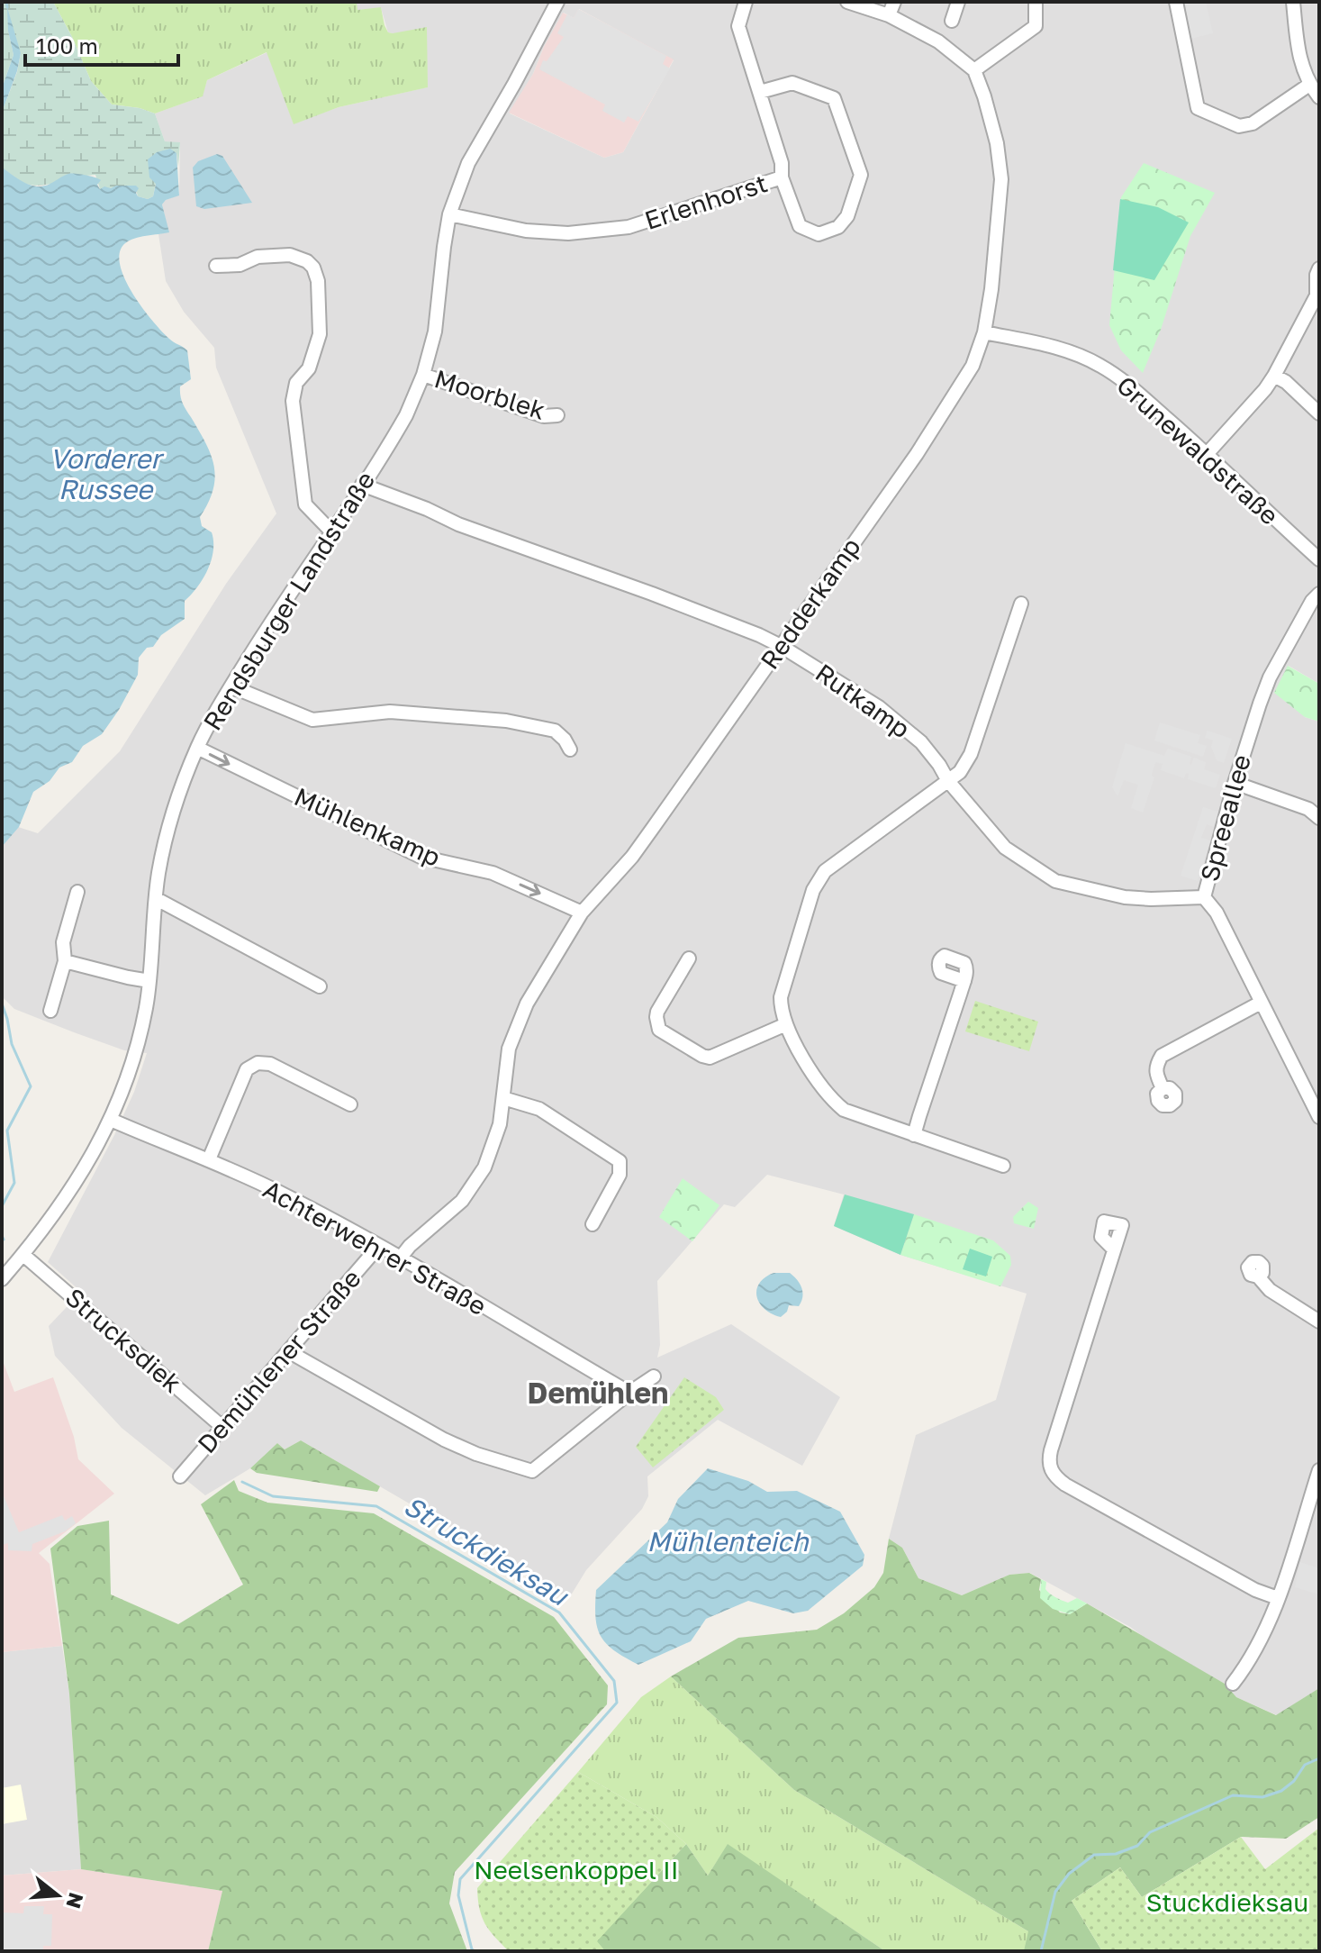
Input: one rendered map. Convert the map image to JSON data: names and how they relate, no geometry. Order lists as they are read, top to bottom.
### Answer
{
  "streets": {
    "street": [
      "Erlenhorst",
      "Moorblek",
      "Grunewaldstraße",
      "Rendsburger Landstraße",
      "Redderkamp",
      "Rutkamp",
      "Spreeallee",
      "Mühlenkamp",
      "Achterwehrer Straße",
      "Strucksdiek",
      "Demühlener Straße"
    ]
  },
  "crossings": [
    ["Erlenhorst", "Rendsburger Landstraße"],
    ["Moorblek", "Rendsburger Landstraße"],
    ["Grunewaldstraße", "Redderkamp"],
    ["Rendsburger Landstraße", "Rutkamp"],
    ["Rendsburger Landstraße", "Mühlenkamp"],
    ["Rendsburger Landstraße", "Achterwehrer Straße"],
    ["Rendsburger Landstraße", "Strucksdiek"],
    ["Redderkamp", "Rutkamp"],
    ["Redderkamp", "Mühlenkamp"],
    ["Redderkamp", "Achterwehrer Straße"],
    ["Rutkamp", "Spreeallee"],
    ["Achterwehrer Straße", "Demühlener Straße"],
    ["Strucksdiek", "Demühlener Straße"]
  ],
  "districts": ["Demühlen"],
  "water": ["Vorderer Russee", "Mühlenteich", "Struckdieksau"],
  "parks": ["Neelsenkoppel II", "Stuckdieksau"],
  "scale_bar": "100 m",
  "north": "right"
}
